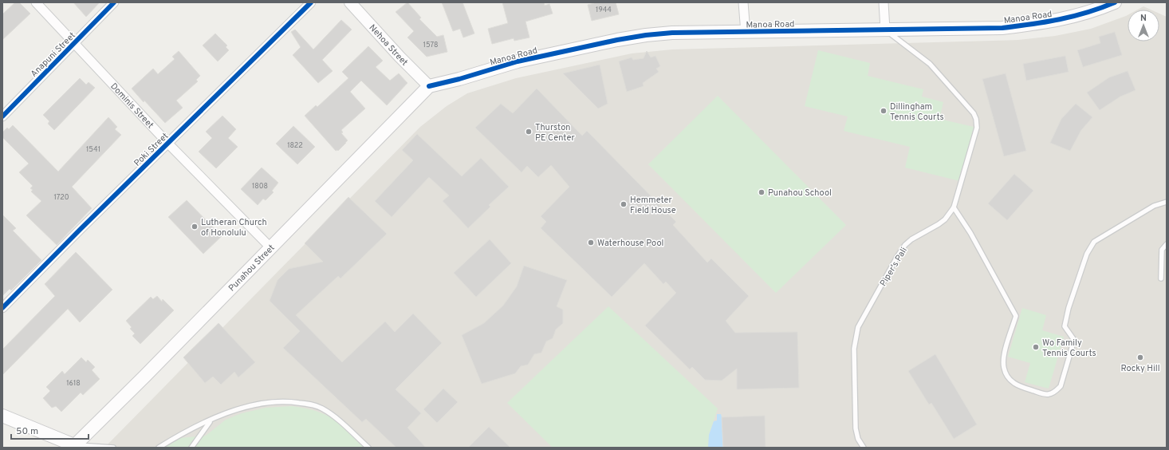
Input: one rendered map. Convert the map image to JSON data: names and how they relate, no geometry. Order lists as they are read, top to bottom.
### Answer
{
  "streets": {
    "main road": ["Manoa Road", "Punahou Street"],
    "street": [
      "Nehoa Street",
      "Anapuni Street",
      "Dominis Street",
      "Poki Street"
    ],
    "lane": ["Piper's Pali"]
  },
  "crossings": [
    ["Manoa Road", "Nehoa Street"],
    ["Manoa Road", "Piper's Pali"],
    ["Manoa Road", "Punahou Street"],
    ["Nehoa Street", "Punahou Street"],
    ["Anapuni Street", "Dominis Street"],
    ["Dominis Street", "Poki Street"],
    ["Dominis Street", "Punahou Street"]
  ],
  "places": [
    "Dillingham Tennis Courts",
    "Thurston PE Center",
    "Punahou School",
    "Hemmeter Field House",
    "Lutheran Church of Honolulu",
    "Waterhouse Pool",
    "Wo Family Tennis Courts",
    "Rocky Hill"
  ],
  "house_numbers": [
    "1944",
    "1578",
    "1822",
    "1541",
    "1808",
    "1720",
    "1618"
  ],
  "scale_bar": "50 m",
  "north": "top"
}
